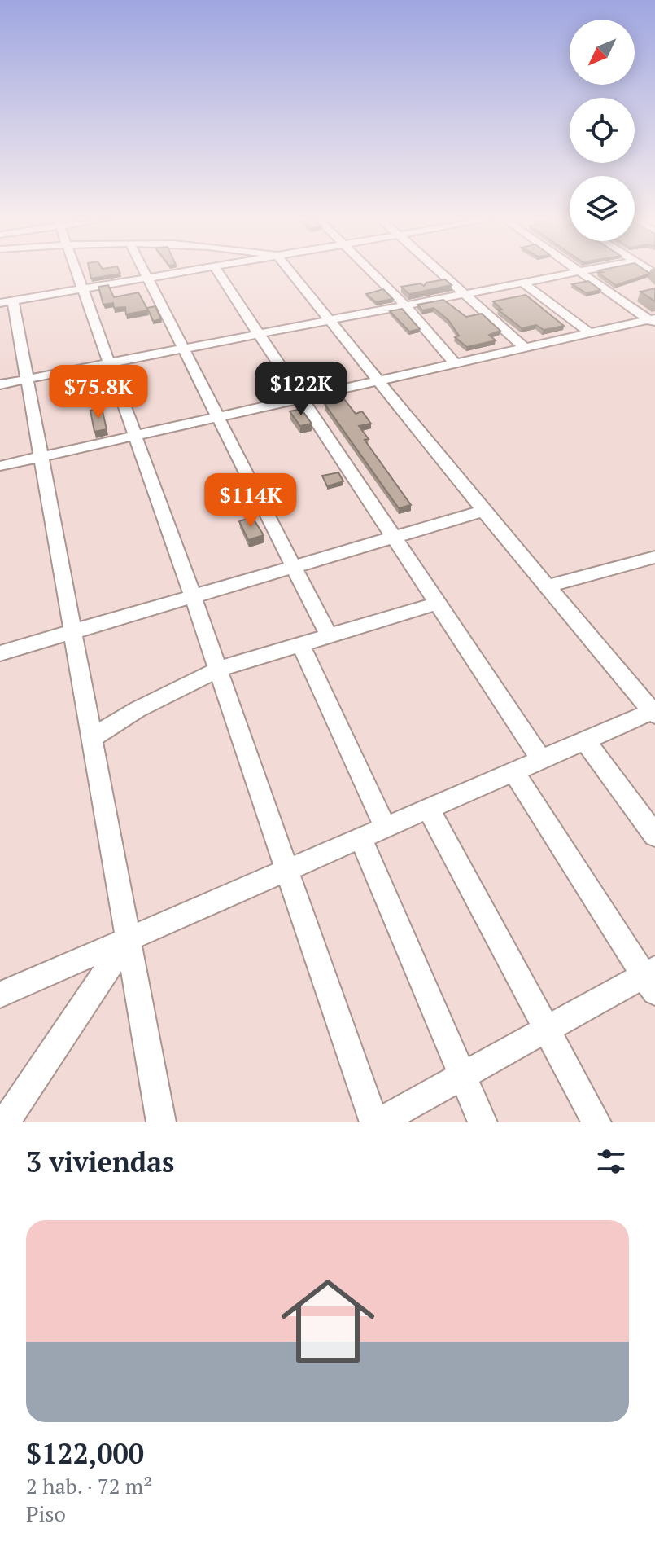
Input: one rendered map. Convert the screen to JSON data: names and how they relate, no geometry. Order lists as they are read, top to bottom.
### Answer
{
  "north": "bottom left",
  "page": {
    "price": ["$122K", "$75.8K", "$114K"],
    "heading": "3 viviendas",
    "list": [
      {
        "name": "$122,000",
        "note": "2 hab. · 72 m² · Piso"
      }
    ]
  }
}
